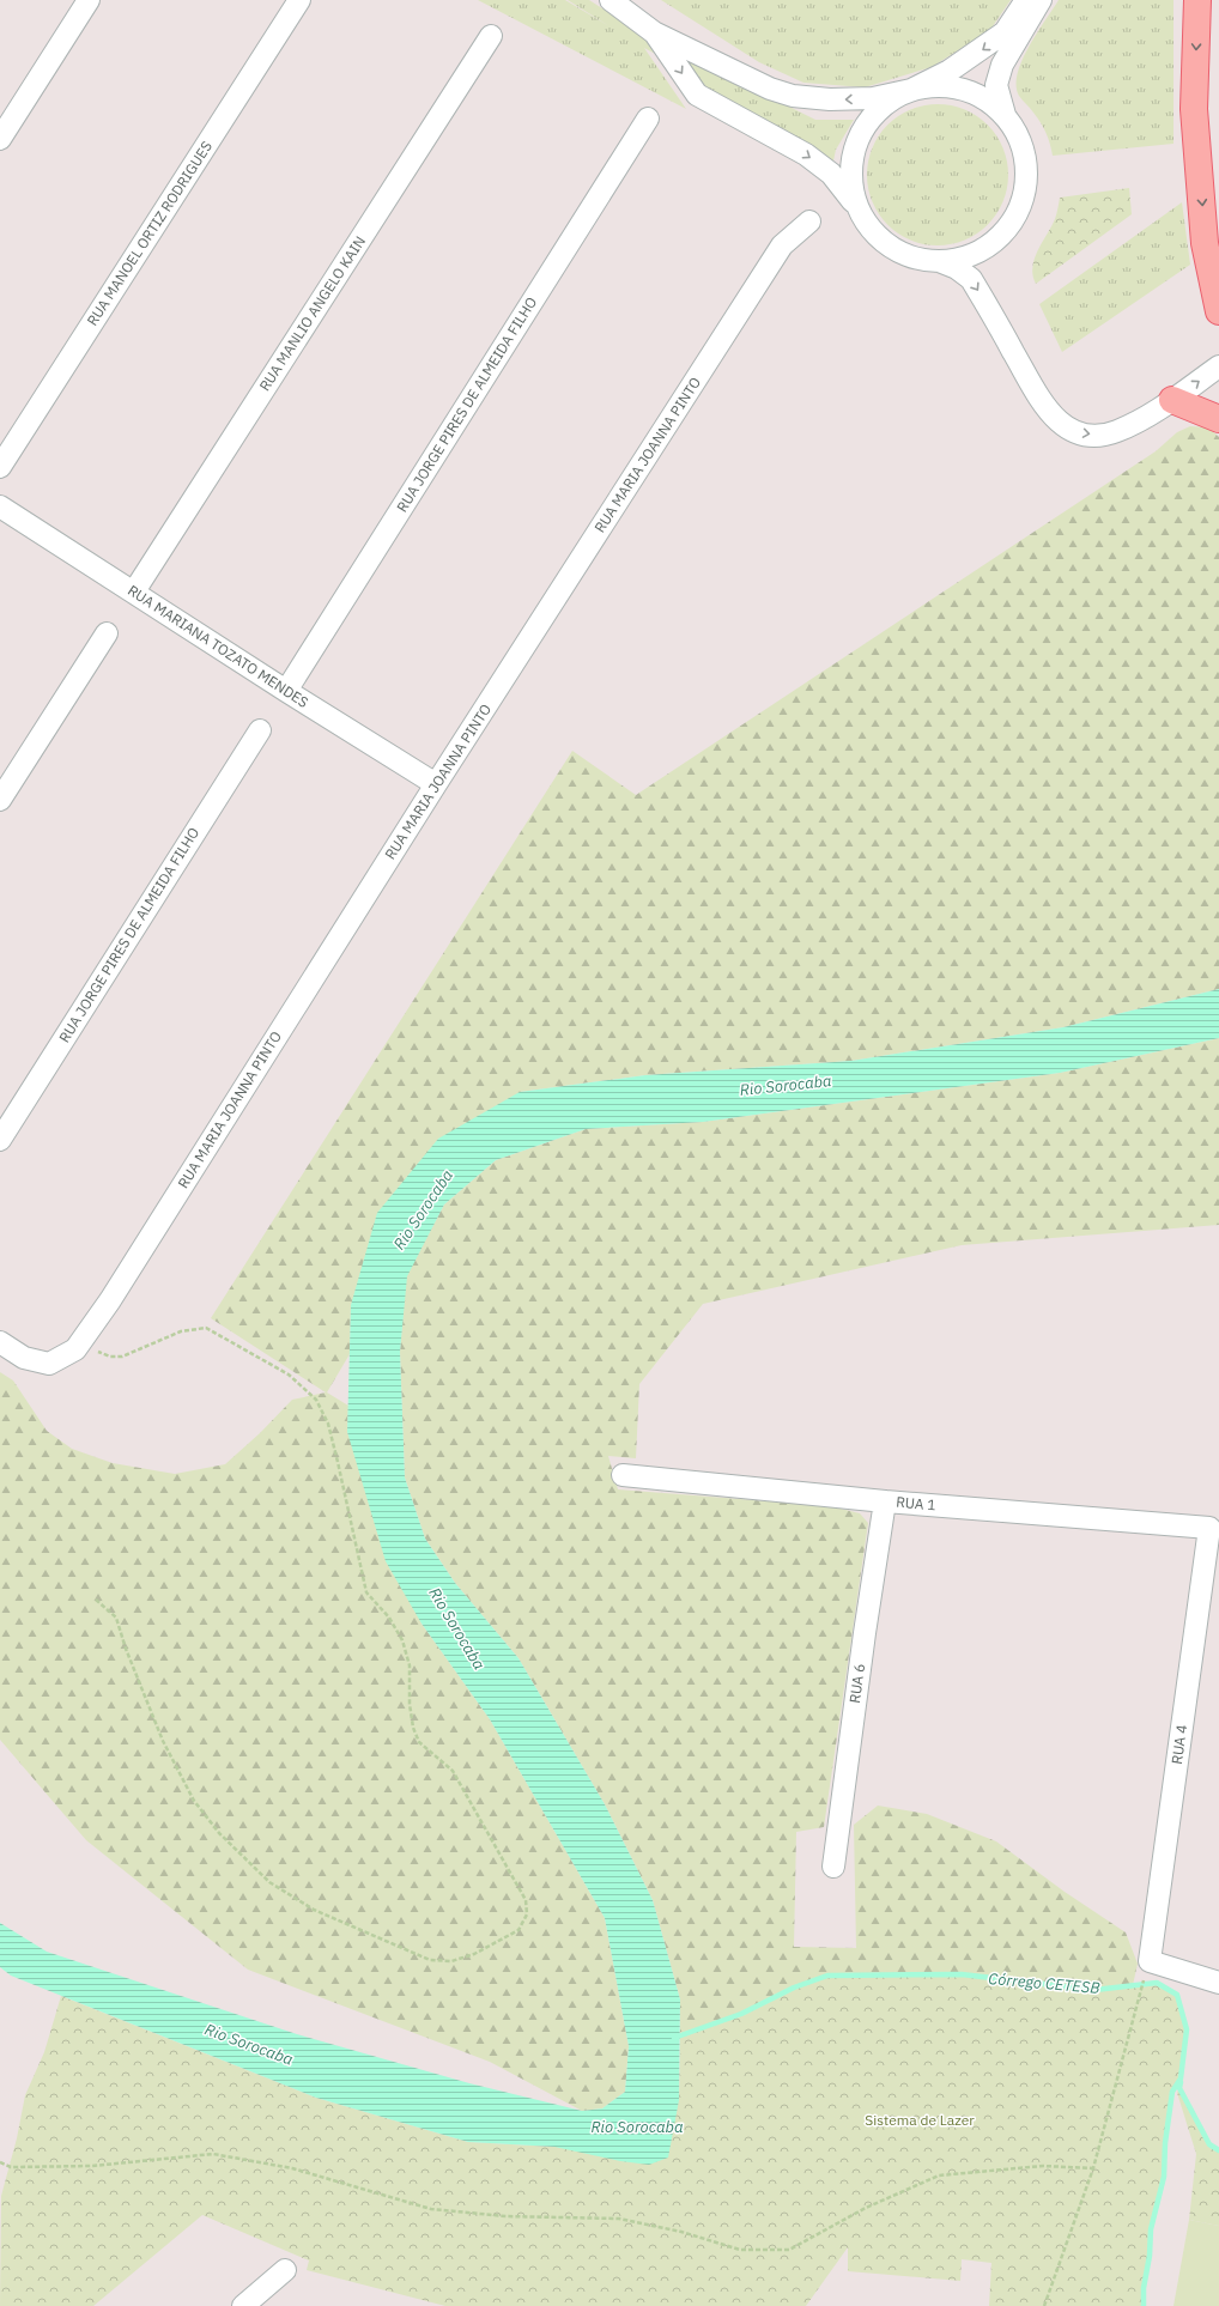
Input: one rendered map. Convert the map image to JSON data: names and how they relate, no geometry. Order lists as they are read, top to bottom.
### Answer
{
  "streets": {
    "street": [
      "RUA MANOEL ORTIZ RODRIGUES",
      "RUA MANLIO ANGELO KAIN",
      "RUA JORGE PIRES DE ALMEIDA FILHO",
      "RUA MARIA JOANNA PINTO",
      "RUA MARIANA TOZATO MENDES",
      "RUA 1",
      "RUA 6",
      "RUA 4"
    ]
  },
  "crossings": [
    ["RUA MANLIO ANGELO KAIN", "RUA MARIANA TOZATO MENDES"],
    ["RUA JORGE PIRES DE ALMEIDA FILHO", "RUA MARIANA TOZATO MENDES"],
    ["RUA MARIA JOANNA PINTO", "RUA MARIANA TOZATO MENDES"],
    ["RUA 1", "RUA 6"],
    ["RUA 1", "RUA 4"]
  ],
  "water": ["Rio Sorocaba", "Córrego CETESB"],
  "parks": ["Sistema de Lazer"]
}
